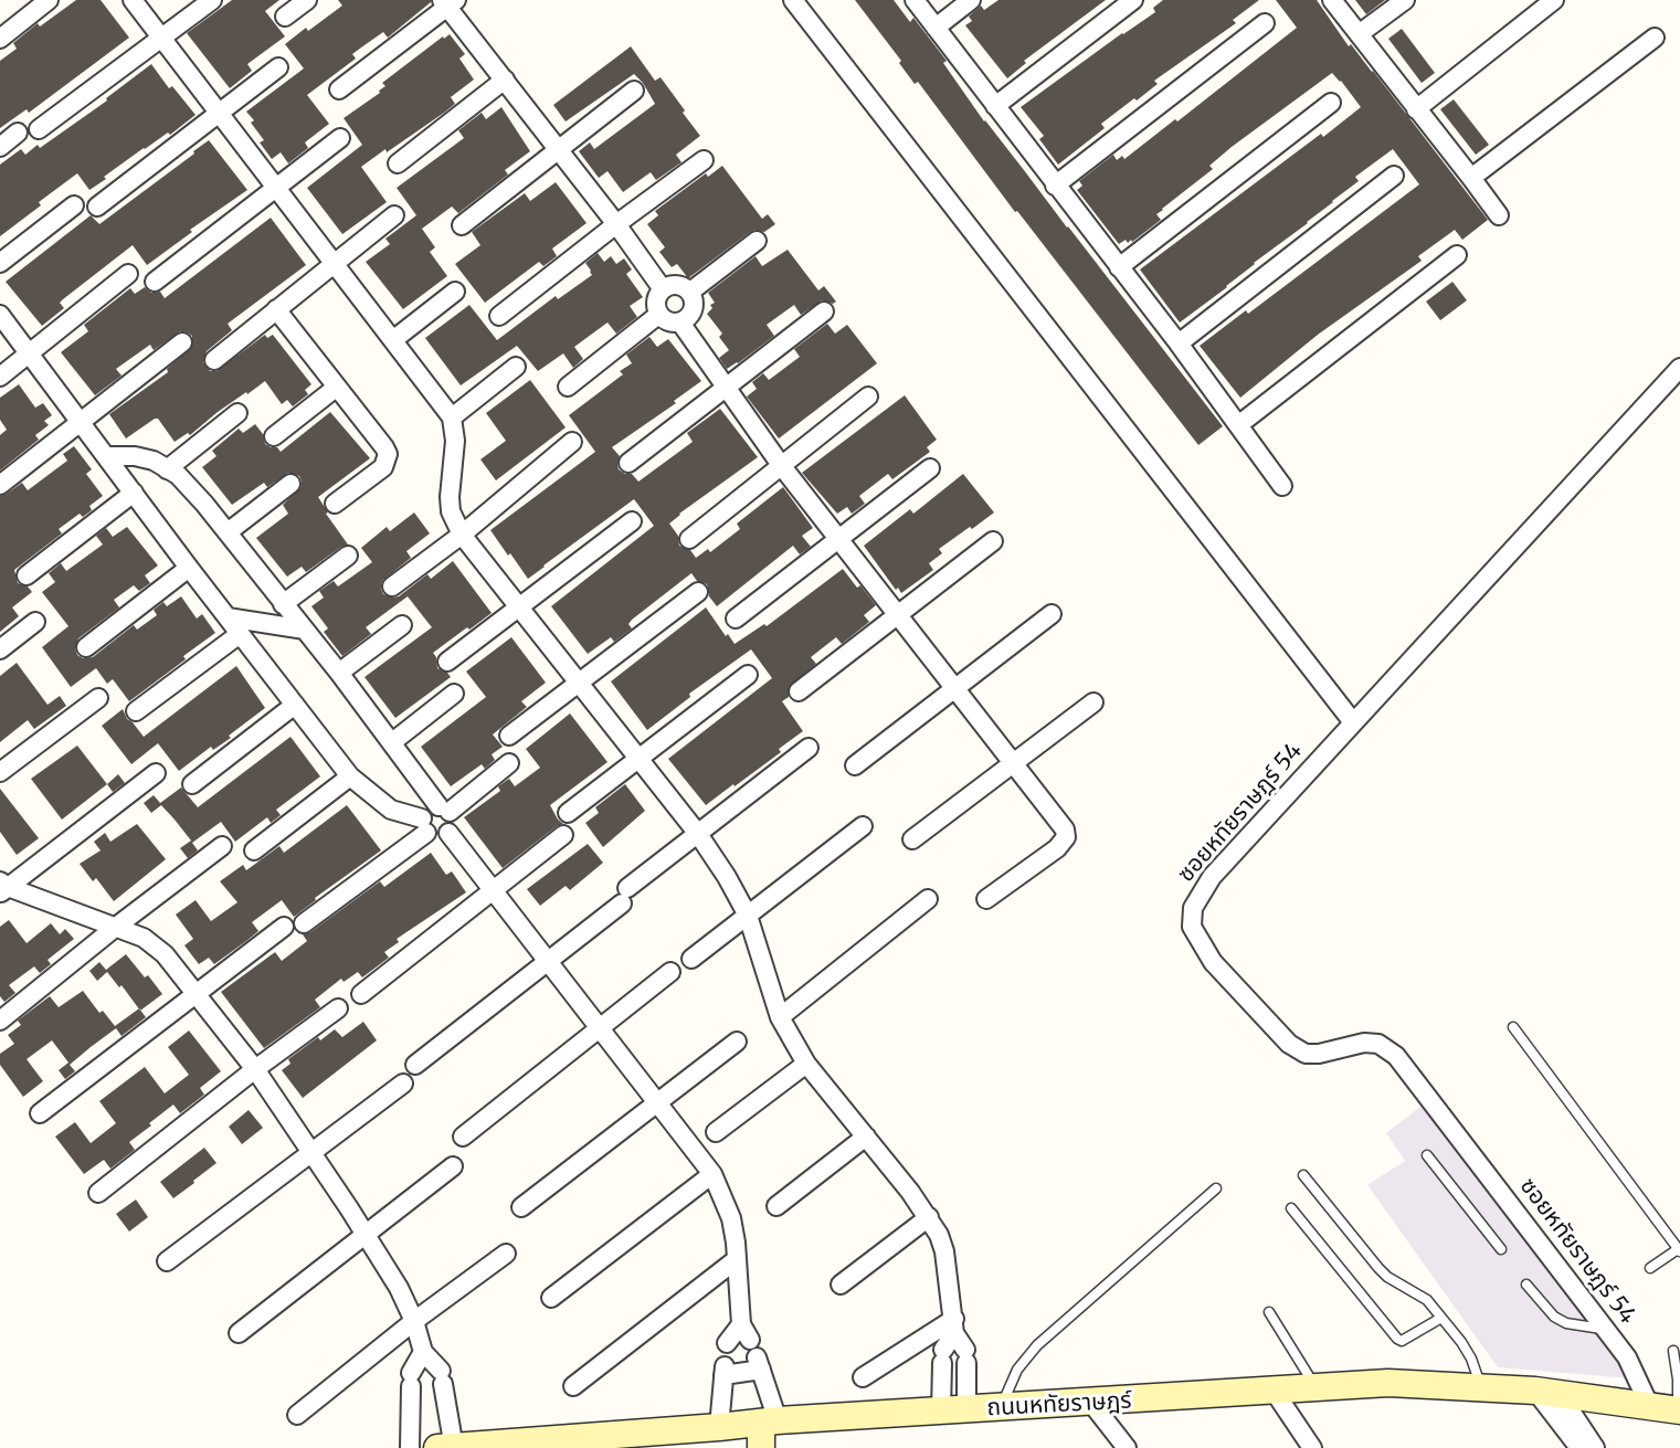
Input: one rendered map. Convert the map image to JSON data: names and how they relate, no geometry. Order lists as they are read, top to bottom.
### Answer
{
  "streets": {
    "main road": ["ถนนหทัยราษฎร์"],
    "street": ["ซอยหทัยราษฎร์ 54"]
  },
  "crossings": [
    ["ซอยหทัยราษฎร์ 54", "ถนนหทัยราษฎร์"]
  ]
}
